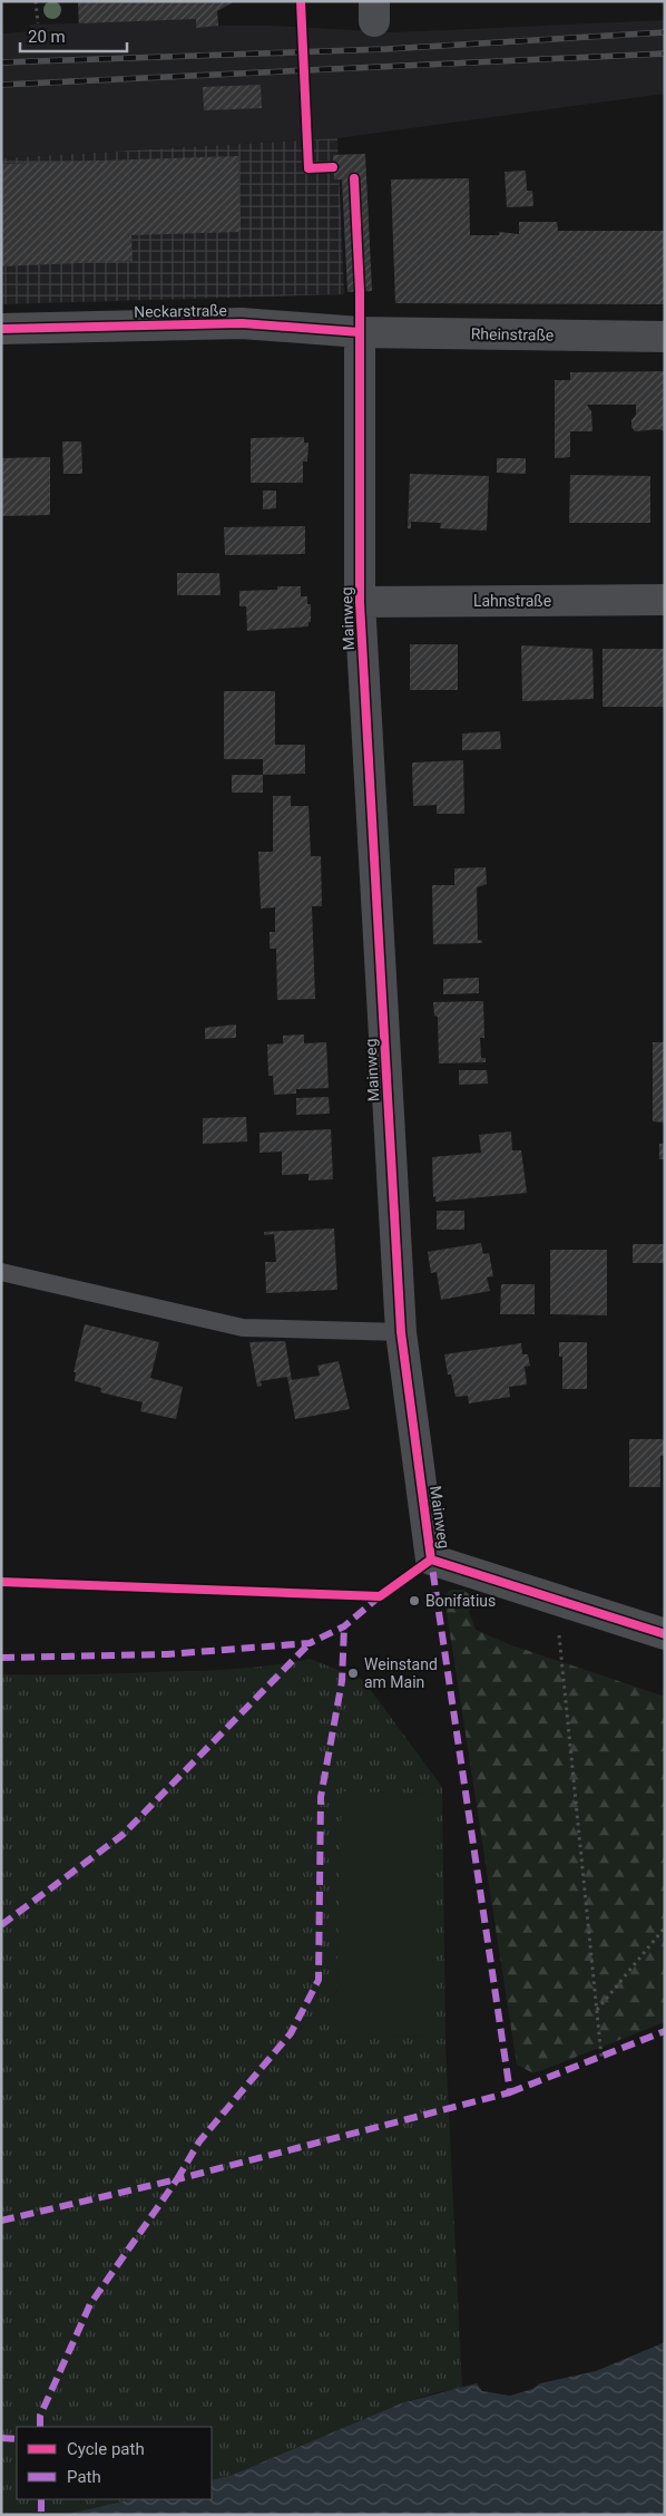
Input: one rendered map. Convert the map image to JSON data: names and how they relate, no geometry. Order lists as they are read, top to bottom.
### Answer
{
  "streets": {
    "street": [
      "Neckarstraße",
      "Rheinstraße",
      "Lahnstraße",
      "Mainweg"
    ]
  },
  "crossings": [
    ["Neckarstraße", "Rheinstraße"],
    ["Neckarstraße", "Mainweg"],
    ["Rheinstraße", "Mainweg"],
    ["Lahnstraße", "Mainweg"]
  ],
  "places": ["Bonifatius", "Weinstand am Main"],
  "legend": ["Cycle path", "Path"],
  "scale_bar": "20 m"
}
